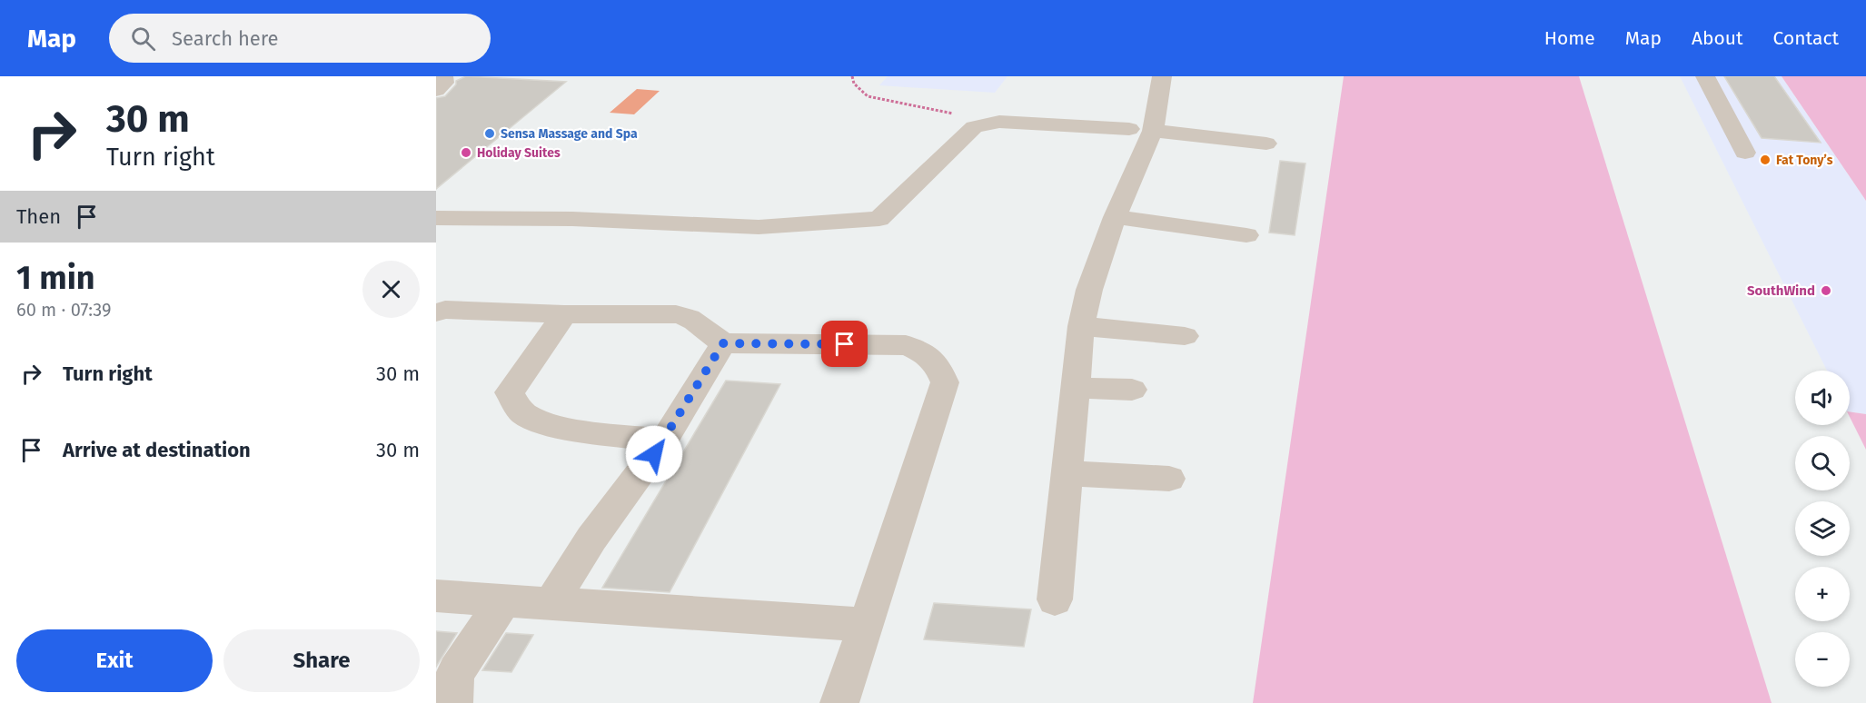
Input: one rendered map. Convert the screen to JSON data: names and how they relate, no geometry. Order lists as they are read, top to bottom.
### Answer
{
  "places": [
    "Sensa Massage and Spa",
    "Holiday Suites",
    "Fat Tony’s",
    "SouthWind"
  ],
  "page": {
    "header": "Map",
    "search": "Search here",
    "nav": [
      "Home",
      "Map",
      "About",
      "Contact"
    ],
    "turn": ["30 m", "Turn right"],
    "then": "Then",
    "heading": ["1 min", "60 m · 07:39"],
    "list": [
      {
        "name": "Turn right",
        "value": "30 m"
      },
      {
        "name": "Arrive at destination",
        "value": "30 m"
      }
    ],
    "map_buttons": ["+", "−"],
    "buttons": ["Exit", "Share"]
  }
}
